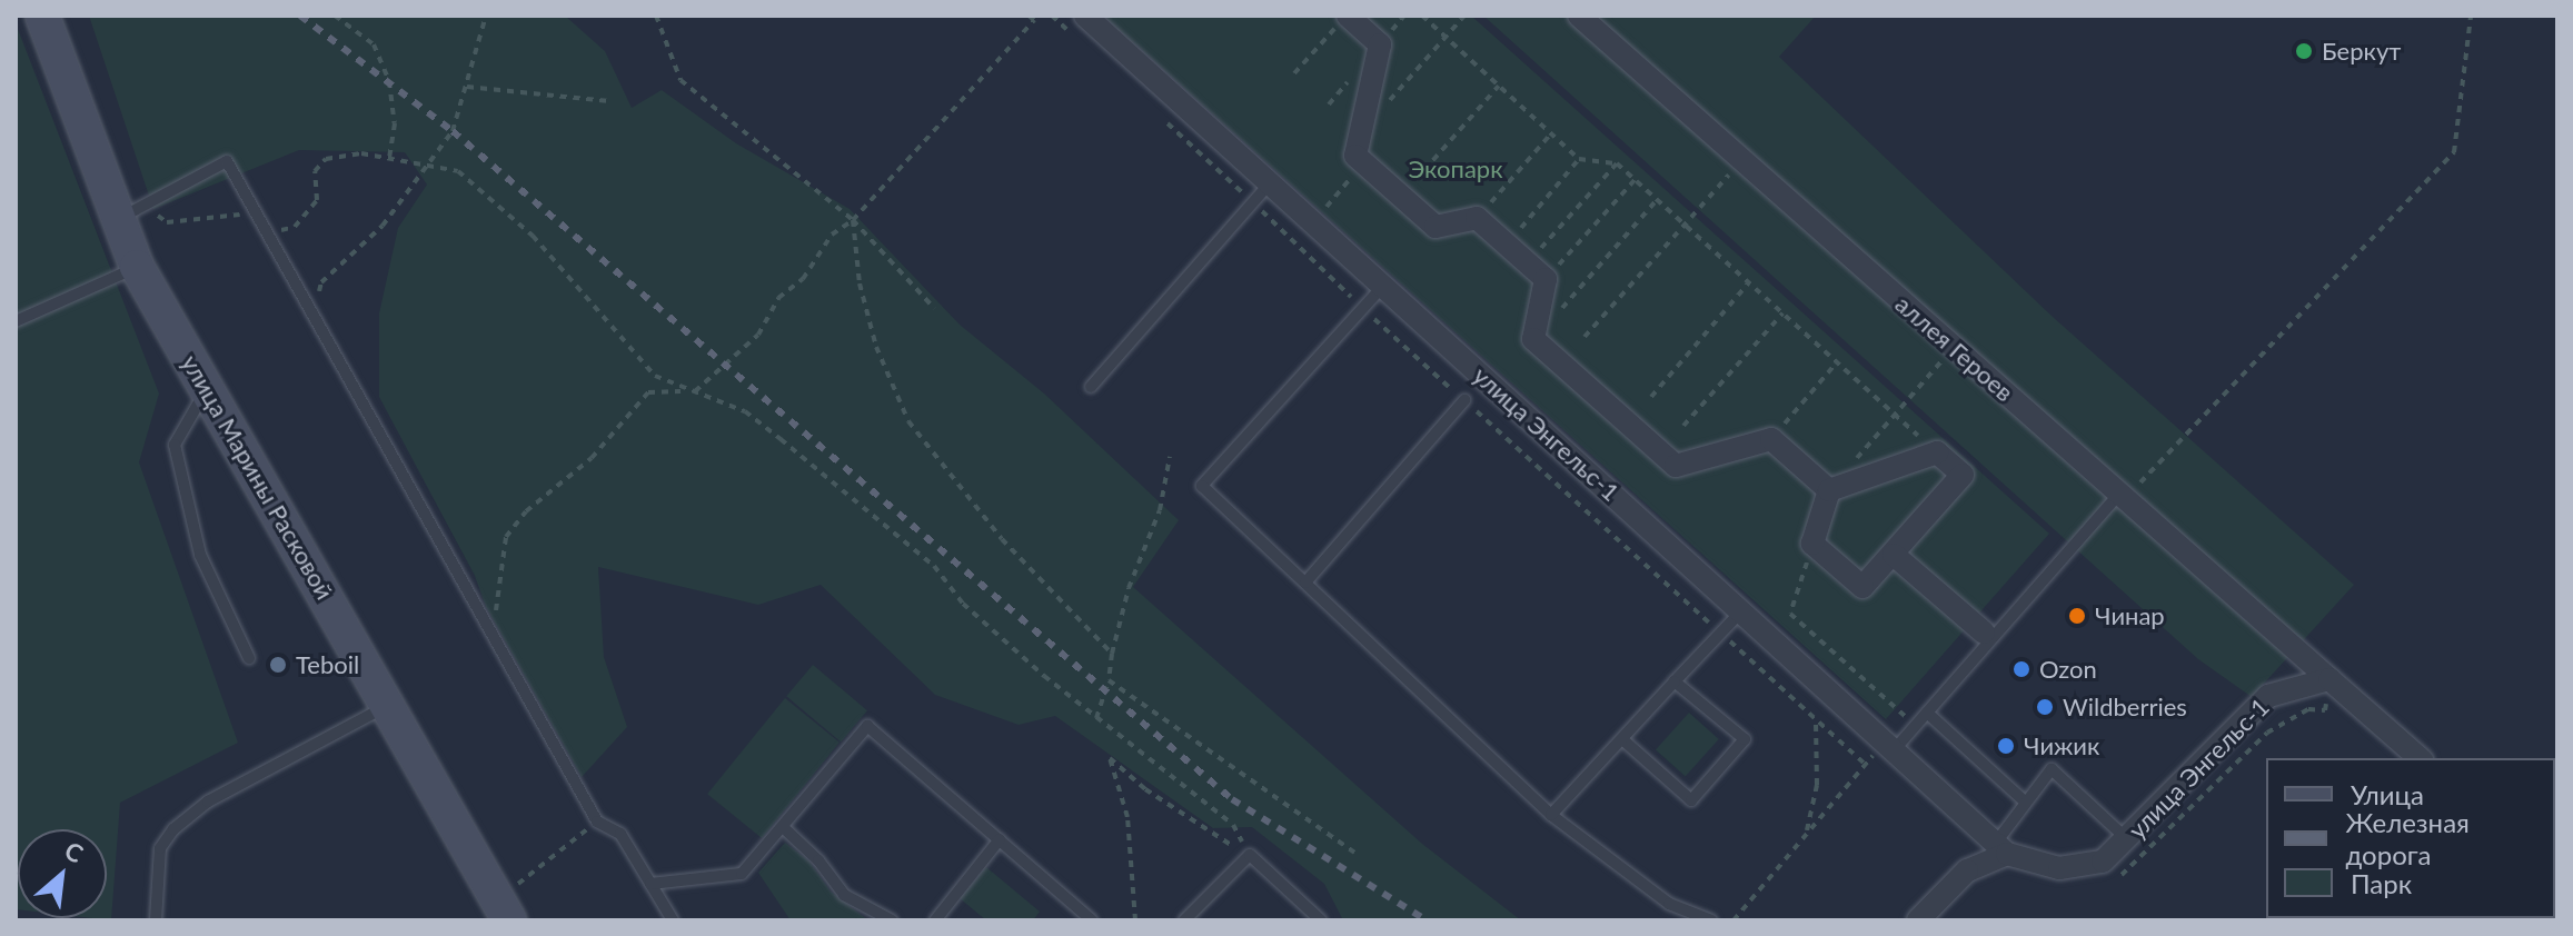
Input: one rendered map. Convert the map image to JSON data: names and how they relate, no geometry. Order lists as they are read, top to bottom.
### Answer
{
  "streets": {
    "main road": ["улица Марины Расковой"],
    "street": ["аллея Героев", "улица Энгельс-1"]
  },
  "crossings": [
    ["аллея Героев", "улица Энгельс-1"]
  ],
  "parks": ["Экопарк"],
  "places": [
    "Беркут",
    "Чинар",
    "Teboil",
    "Ozon",
    "Wildberries",
    "Чижик"
  ],
  "legend": ["Улица", "Железная дорога", "Парк"],
  "north": "top right"
}
